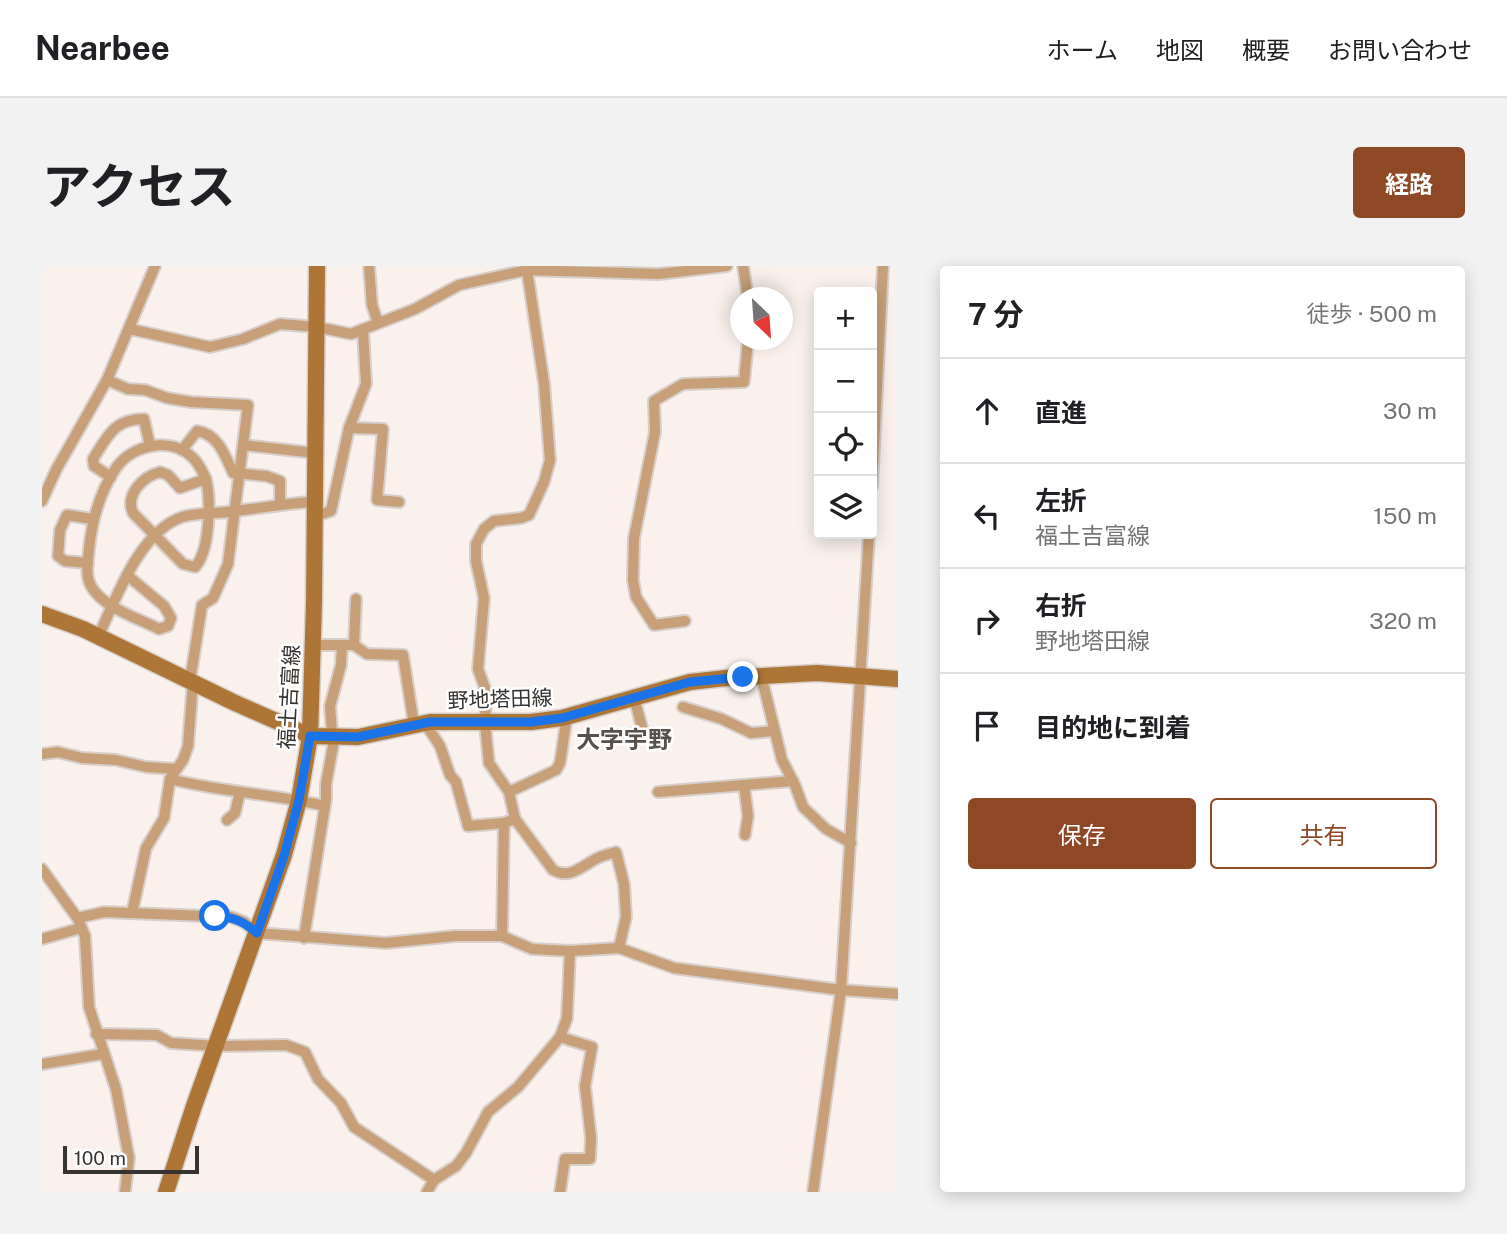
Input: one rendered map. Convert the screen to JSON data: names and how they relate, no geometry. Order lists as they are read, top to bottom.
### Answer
{
  "streets": {
    "main road": ["福土吉富線", "野地塔田線"]
  },
  "crossings": [
    ["福土吉富線", "野地塔田線"]
  ],
  "districts": ["大字宇野"],
  "scale_bar": "100 m",
  "north": "bottom right",
  "page": {
    "header": "Nearbee",
    "nav": [
      "ホーム",
      "地図",
      "概要",
      "お問い合わせ"
    ],
    "title": "アクセス",
    "buttons": [
      "経路",
      ["保存", "共有"]
    ],
    "heading": ["7 分", "徒歩 · 500 m"],
    "map_buttons": ["+", "−"],
    "list": [
      ["直進", "30 m"],
      ["左折", "福土吉富線", "150 m"],
      ["右折", "野地塔田線", "320 m"],
      "目的地に到着"
    ],
    "scale": "100 m"
  }
}
